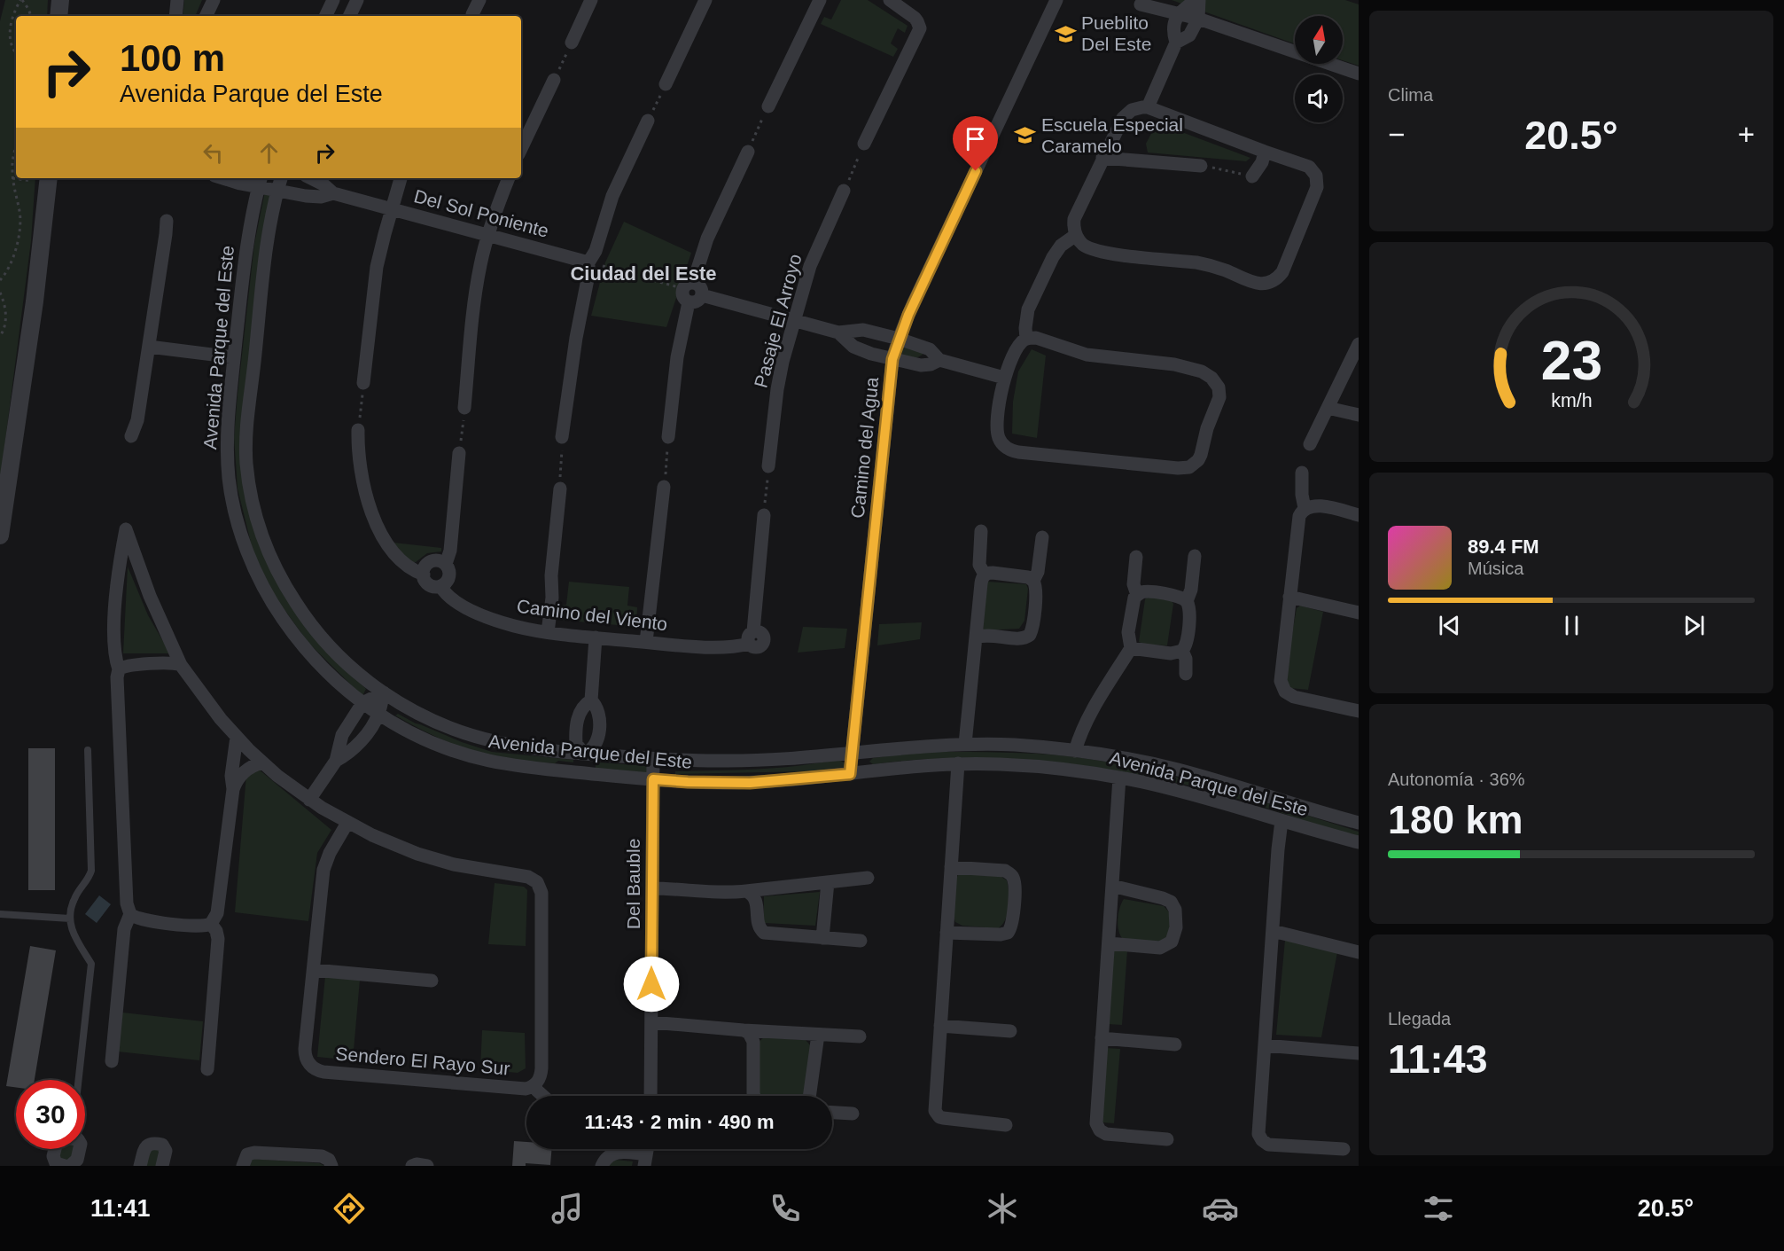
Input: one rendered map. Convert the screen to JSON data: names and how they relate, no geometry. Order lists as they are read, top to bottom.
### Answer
{
  "streets": {
    "street": [
      "Del Sol Poniente",
      "Pasaje El Arroyo",
      "Avenida Parque del Este",
      "Camino del Agua",
      "Camino del Viento",
      "Del Bauble",
      "Sendero El Rayo Sur"
    ]
  },
  "crossings": [
    ["Del Sol Poniente", "Avenida Parque del Este"],
    ["Avenida Parque del Este", "Camino del Agua"],
    ["Avenida Parque del Este", "Del Bauble"]
  ],
  "districts": ["Ciudad del Este"],
  "places": {
    "school or university": ["Pueblito Del Este", "Escuela Especial Caramelo"]
  },
  "north": "top",
  "page": {
    "tile": [
      "Clima",
      ["Autonomía · 36%", "180 km"],
      ["Llegada", "11:43"]
    ],
    "turn": ["100 m", "Avenida Parque del Este"],
    "heat": ["−", "20.5°", "+"],
    "song": ["89.4 FM", "Música"],
    "limit": "30",
    "trip": "11:43 · 2 min · 490 m",
    "tabs": ["11:41", "20.5°"],
    "gauge": ["23", "km/h"]
  }
}
